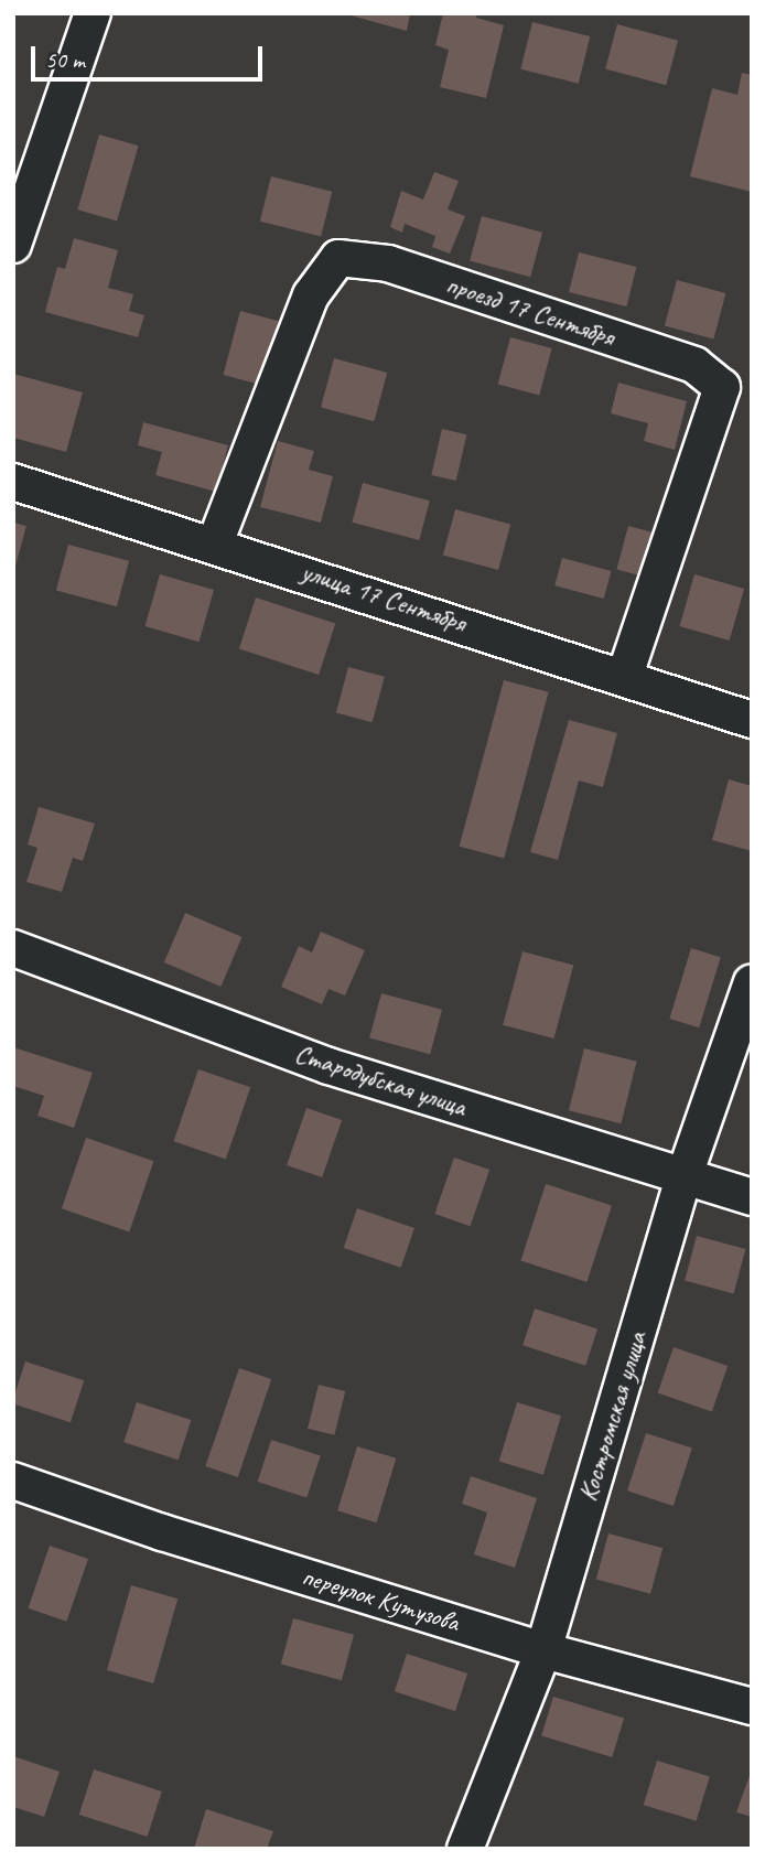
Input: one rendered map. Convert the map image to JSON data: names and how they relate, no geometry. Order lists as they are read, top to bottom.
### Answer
{
  "streets": {
    "street": [
      "проезд 17 Сентября",
      "улица 17 Сентября",
      "Стародубская улица",
      "Костромская улица",
      "переулок Кутузова"
    ]
  },
  "crossings": [
    ["проезд 17 Сентября", "улица 17 Сентября"],
    ["Стародубская улица", "Костромская улица"],
    ["Костромская улица", "переулок Кутузова"]
  ],
  "scale_bar": "50 m"
}
